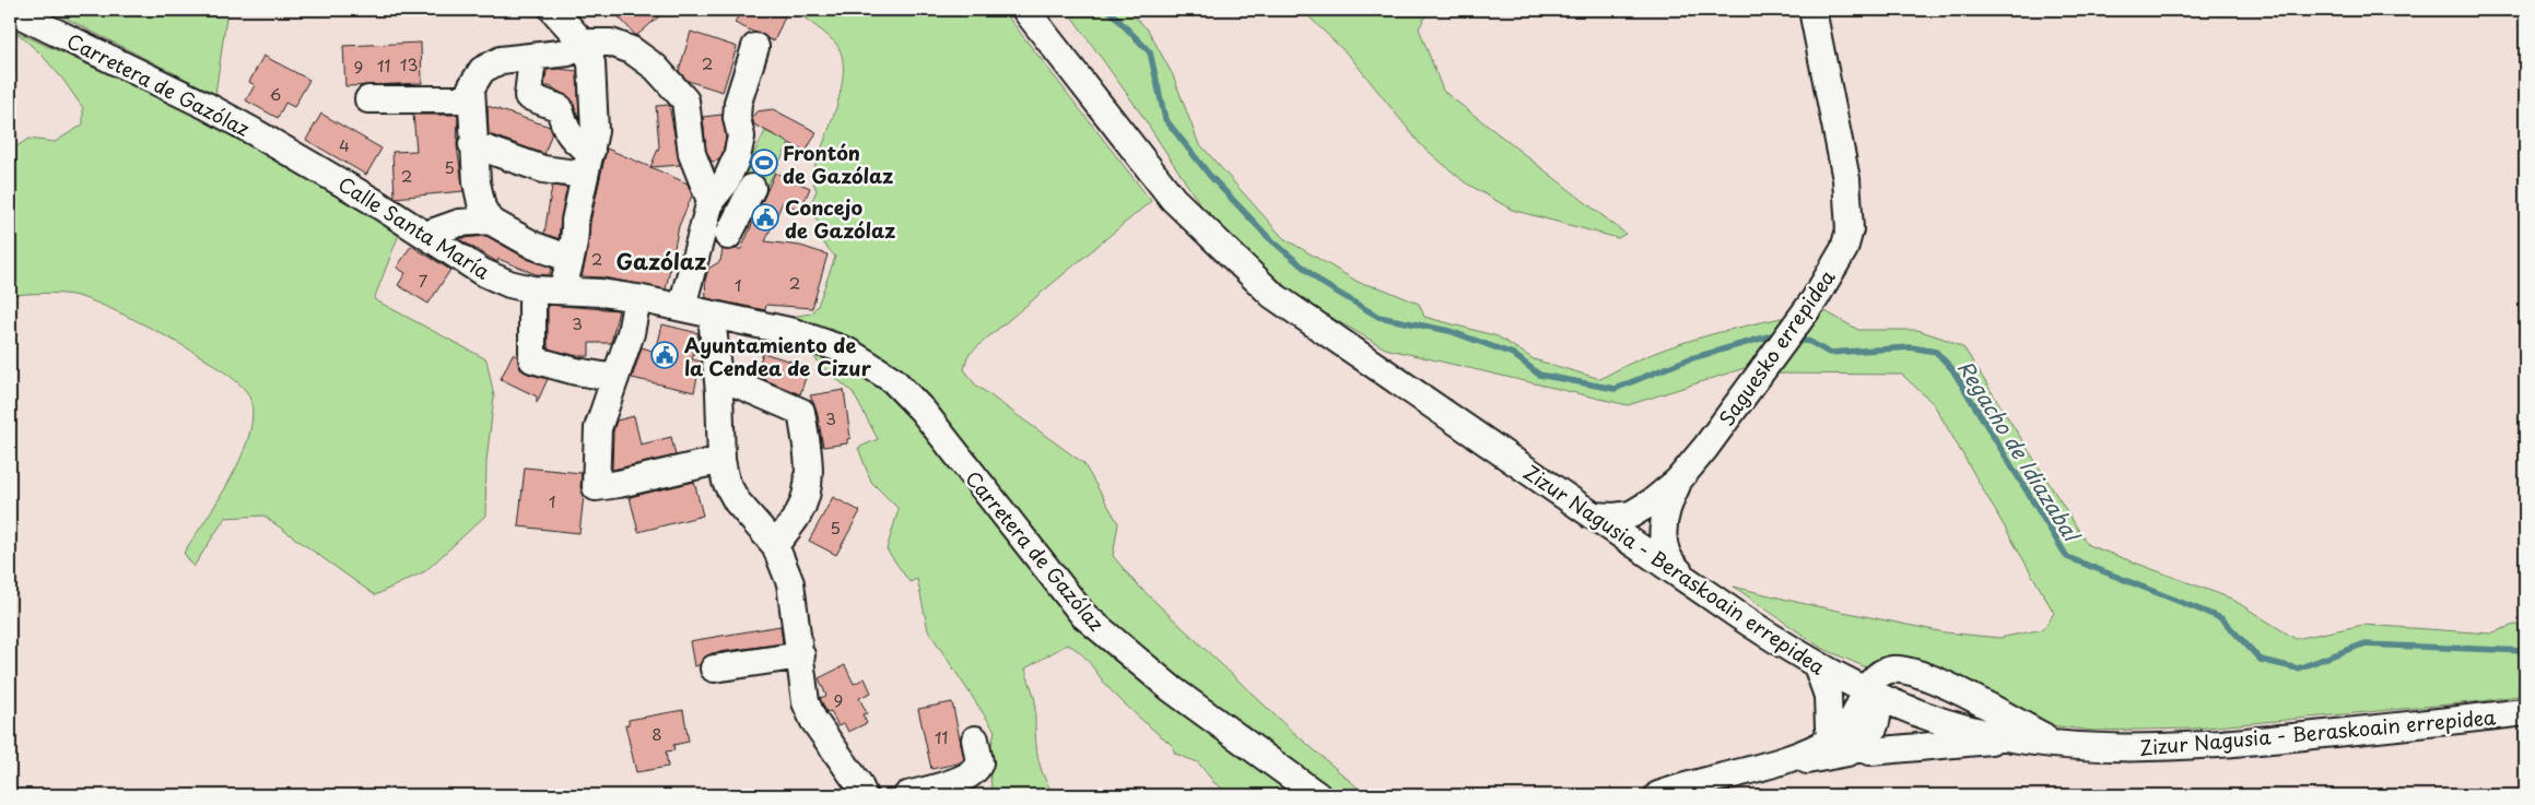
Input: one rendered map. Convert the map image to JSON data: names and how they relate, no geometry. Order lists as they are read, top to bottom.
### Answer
{
  "streets": {
    "street": [
      "Carretera de Gazólaz",
      "Calle Santa María",
      "Saguesko errepidea",
      "Zizur Nagusia - Beraskoain errepidea"
    ]
  },
  "crossings": [
    ["Carretera de Gazólaz", "Calle Santa María"]
  ],
  "districts": ["Gazólaz"],
  "water": ["Regacho de Idiazabal"],
  "places": {
    "sports": ["Frontón de Gazólaz"],
    "public building": ["Concejo de Gazólaz", "Ayuntamiento de la Cendea de Cizur"]
  },
  "house_numbers": [
    "2",
    "13",
    "11",
    "9",
    "6",
    "4",
    "5",
    "2",
    "2",
    "7",
    "2",
    "1",
    "3",
    "3",
    "1",
    "5",
    "9",
    "8",
    "11"
  ]
}
